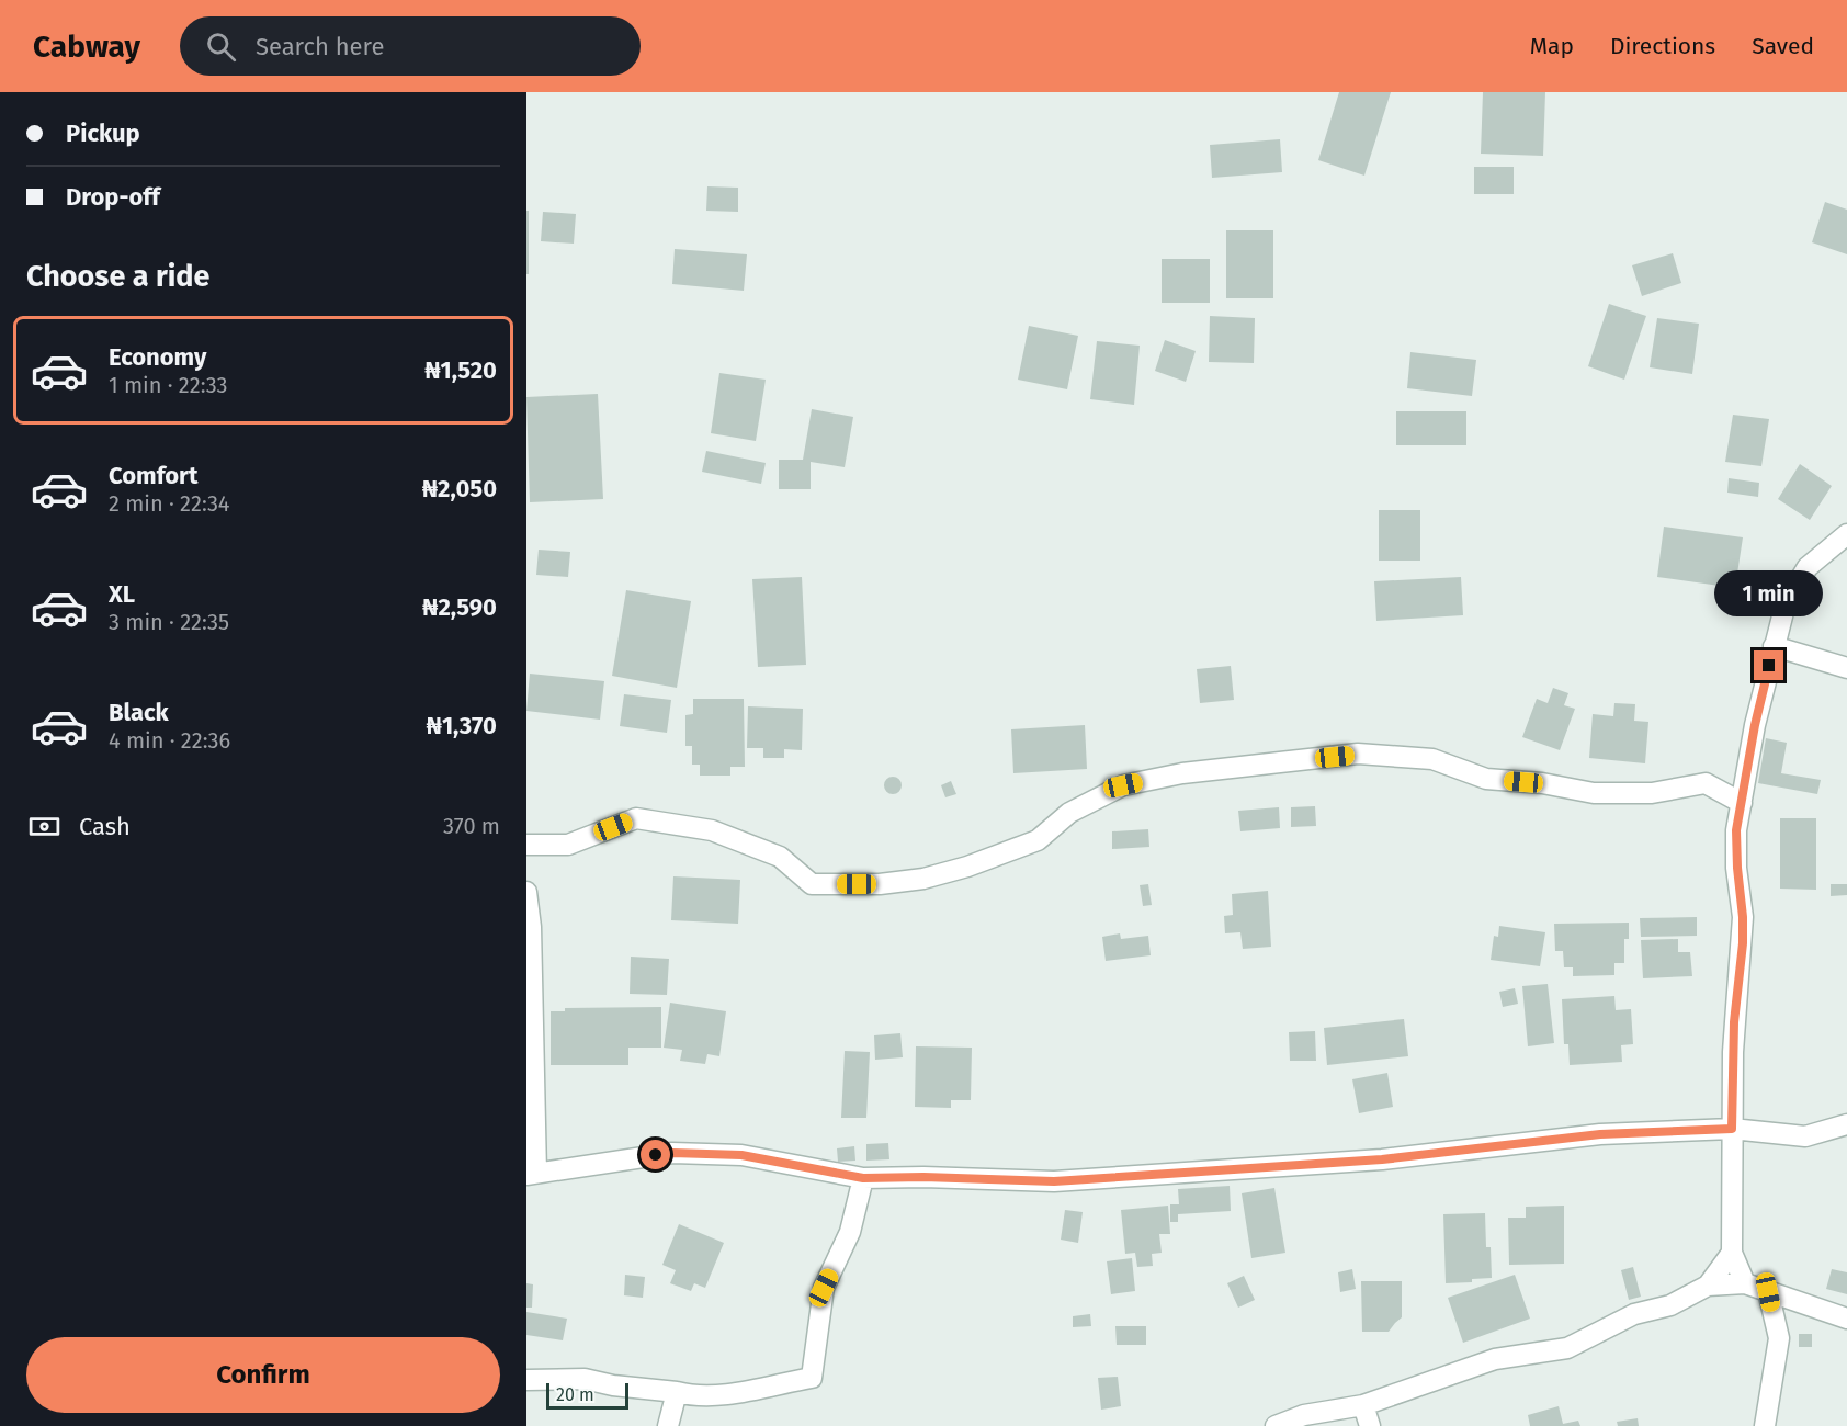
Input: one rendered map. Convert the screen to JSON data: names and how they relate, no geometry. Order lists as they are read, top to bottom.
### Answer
{
  "scale_bar": "20 m",
  "page": {
    "header": "Cabway",
    "search": "Search here",
    "nav": ["Map", "Directions", "Saved"],
    "banner": ["Pickup", "Drop-off"],
    "heading": "Choose a ride",
    "list": [
      {
        "name": "Economy",
        "note": "1 min · 22:33",
        "value": "₦1,520"
      },
      {
        "name": "Comfort",
        "note": "2 min · 22:34",
        "value": "₦2,050"
      },
      {
        "name": "XL",
        "note": "3 min · 22:35",
        "value": "₦2,590"
      },
      {
        "name": "Black",
        "note": "4 min · 22:36",
        "value": "₦1,370"
      }
    ],
    "bubble": "1 min",
    "pay": ["Cash", "370 m"],
    "buttons": "Confirm",
    "scale": "20 m"
  }
}
